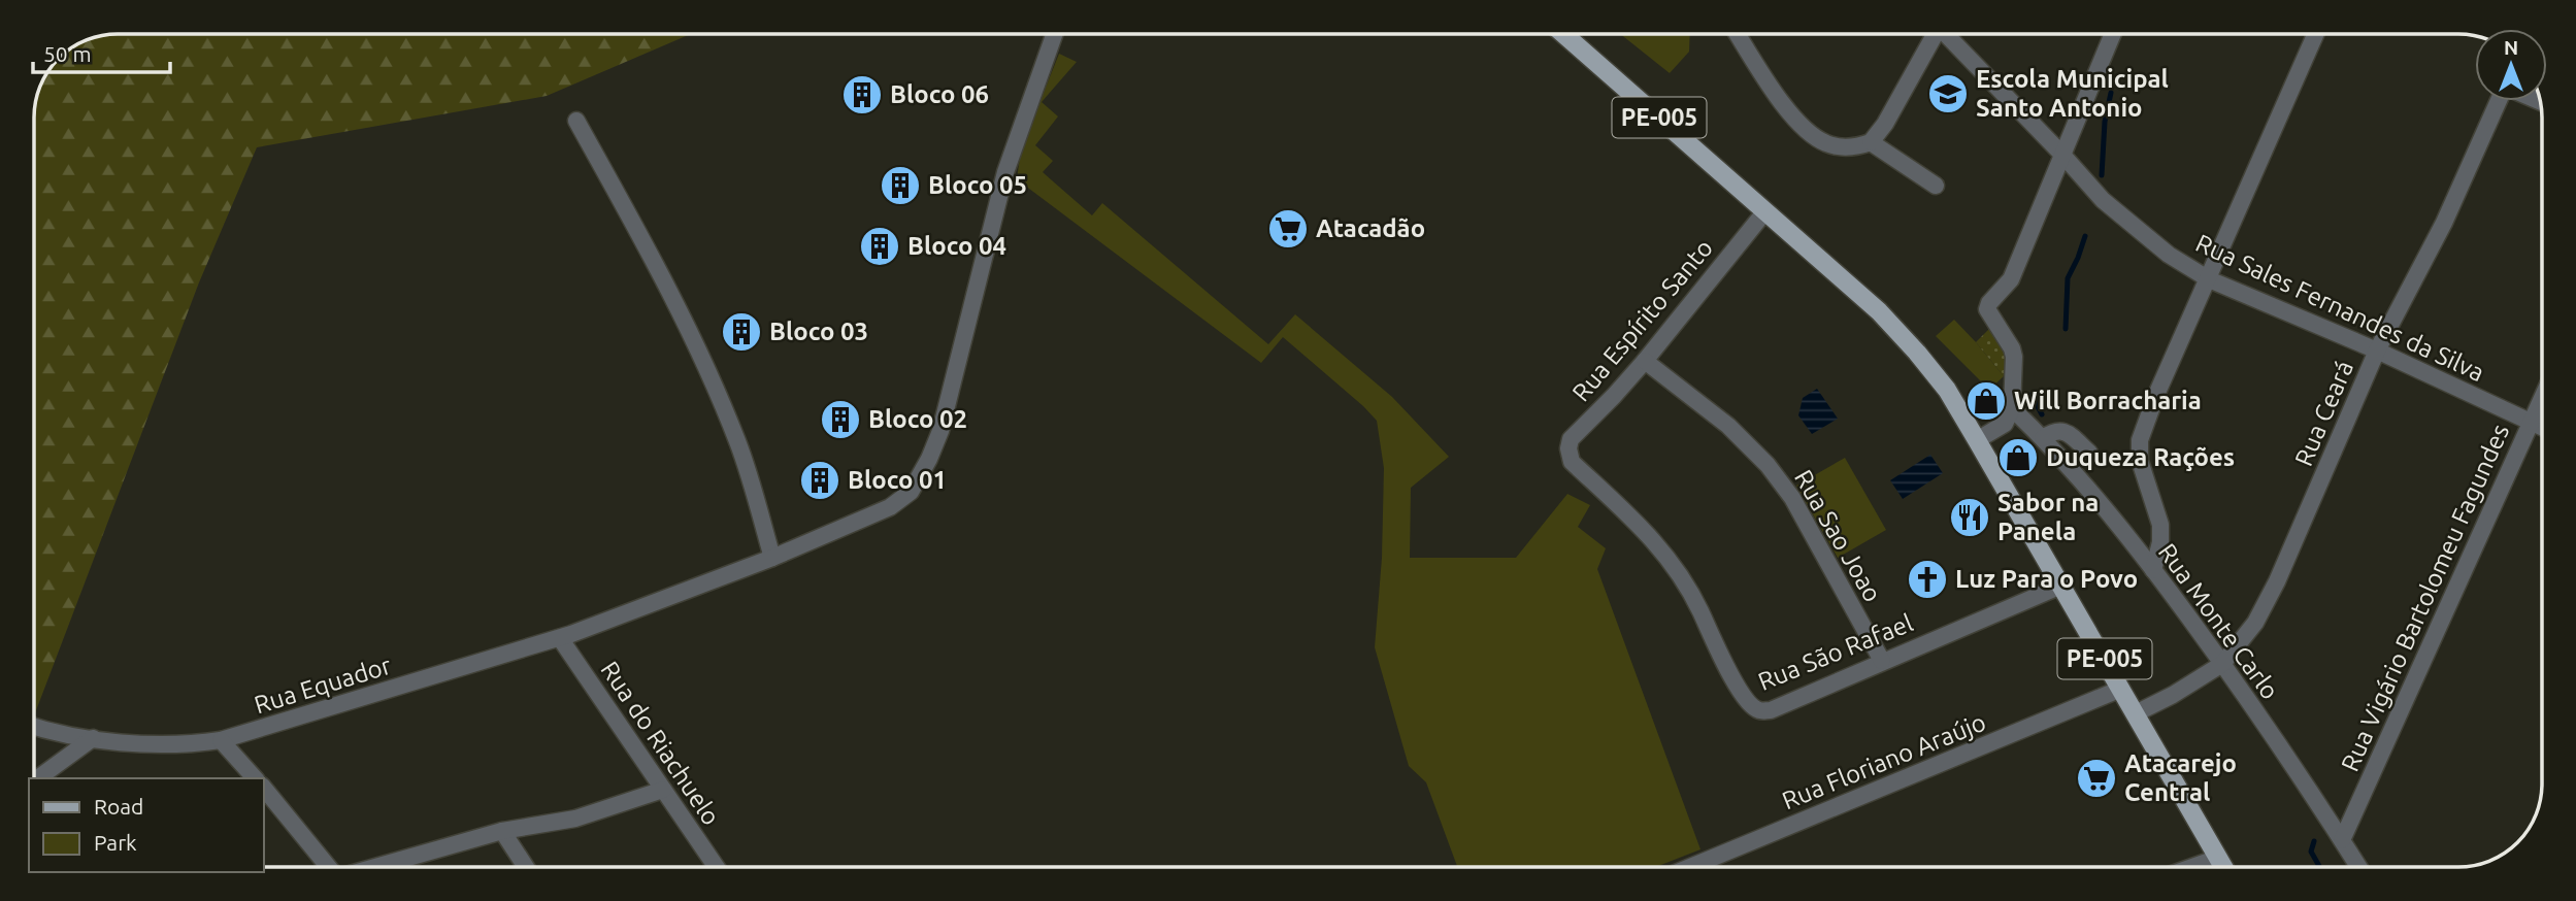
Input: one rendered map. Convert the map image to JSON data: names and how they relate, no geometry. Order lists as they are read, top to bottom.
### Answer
{
  "streets": {
    "main road": ["PE-005"],
    "street": [
      "Rua Sales Fernandes da Silva",
      "Rua Espírito Santo",
      "Rua Ceará",
      "Rua Sao Joao",
      "Rua Vigário Bartolomeu Fagundes",
      "Rua Monte Carlo",
      "Rua São Rafael",
      "Rua Equador",
      "Rua do Riachuelo",
      "Rua Floriano Araújo"
    ]
  },
  "crossings": [
    ["PE-005", "Rua Espírito Santo"],
    ["PE-005", "Rua Ceará"],
    ["PE-005", "Rua São Rafael"],
    ["PE-005", "Rua Floriano Araújo"],
    ["Rua Sales Fernandes da Silva", "Rua Ceará"],
    ["Rua Sales Fernandes da Silva", "Rua Vigário Bartolomeu Fagundes"],
    ["Rua Espírito Santo", "Rua Sao Joao"],
    ["Rua Espírito Santo", "Rua São Rafael"],
    ["Rua Ceará", "Rua Monte Carlo"],
    ["Rua Sao Joao", "Rua São Rafael"],
    ["Rua Vigário Bartolomeu Fagundes", "Rua Monte Carlo"],
    ["Rua Equador", "Rua do Riachuelo"]
  ],
  "places": {
    "school or university": ["Escola Municipal Santo Antonio"],
    "building": [
      "Bloco 06",
      "Bloco 05",
      "Bloco 04",
      "Bloco 03",
      "Bloco 02",
      "Bloco 01"
    ],
    "supermarket": ["Atacadão", "Atacarejo Central"],
    "shop": ["Will Borracharia", "Duqueza Rações"],
    "restaurant": ["Sabor na Panela"],
    "church": ["Luz Para o Povo"]
  },
  "legend": ["Road", "Park"],
  "scale_bar": "50 m",
  "north": "top"
}
